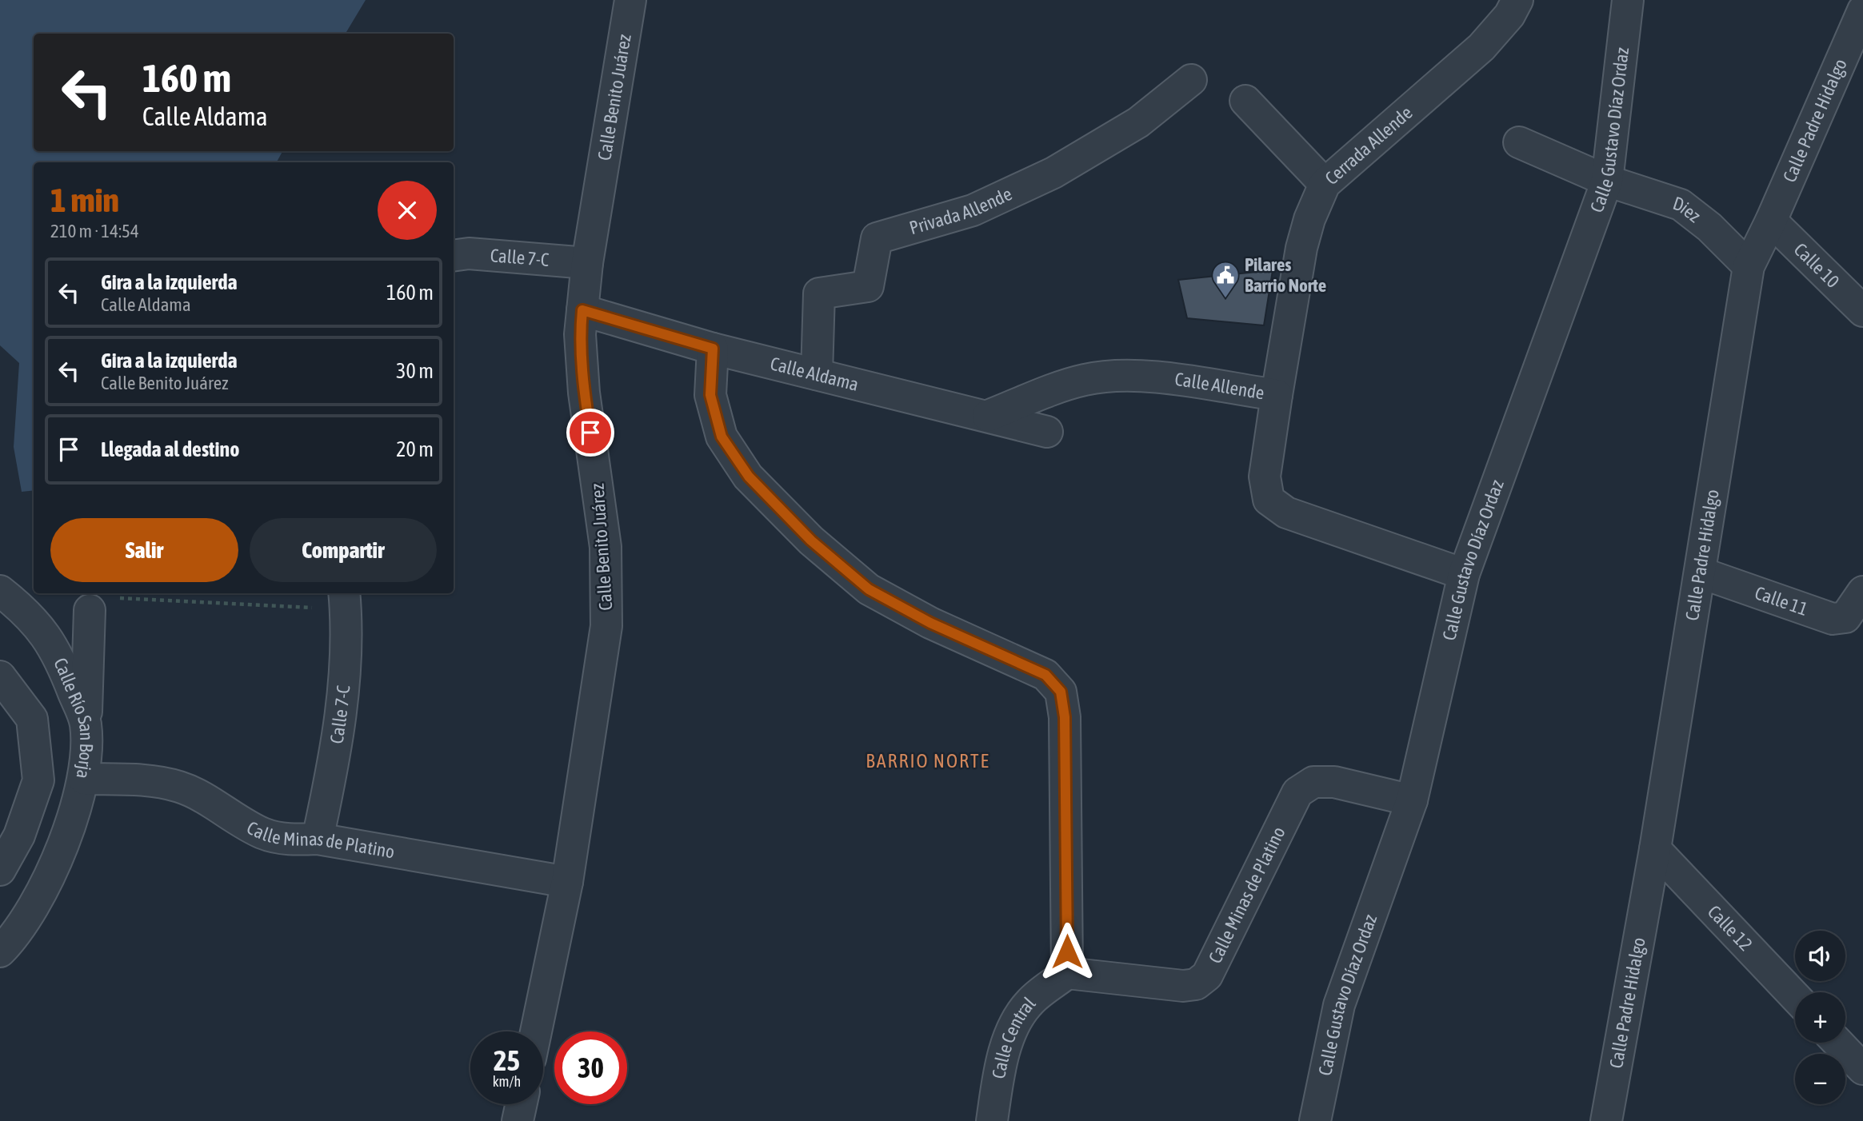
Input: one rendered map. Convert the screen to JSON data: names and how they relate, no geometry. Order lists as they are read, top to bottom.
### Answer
{
  "streets": {
    "street": [
      "Calle Benito Juárez",
      "Calle Padre Hidalgo",
      "Calle Gustavo Díaz Ordaz",
      "Cerrada Allende",
      "Privada Allende",
      "Diez",
      "Calle 7-C",
      "Calle 10",
      "Calle Aldama",
      "Calle Allende",
      "Calle 11",
      "Calle Río San Borja",
      "Calle Minas de Platino",
      "Calle 12",
      "Calle Central"
    ]
  },
  "crossings": [
    ["Calle Benito Juárez", "Calle 7-C"],
    ["Calle Benito Juárez", "Calle Aldama"],
    ["Calle Benito Juárez", "Calle Minas de Platino"],
    ["Calle Padre Hidalgo", "Diez"],
    ["Calle Padre Hidalgo", "Calle 10"],
    ["Calle Padre Hidalgo", "Calle 11"],
    ["Calle Padre Hidalgo", "Calle 12"],
    ["Calle Gustavo Díaz Ordaz", "Diez"],
    ["Calle Gustavo Díaz Ordaz", "Calle Allende"],
    ["Calle Gustavo Díaz Ordaz", "Calle Minas de Platino"],
    ["Cerrada Allende", "Calle Allende"],
    ["Privada Allende", "Calle Aldama"],
    ["Calle 7-C", "Calle Minas de Platino"],
    ["Calle Aldama", "Calle Allende"],
    ["Calle Río San Borja", "Calle Minas de Platino"],
    ["Calle Minas de Platino", "Calle Central"]
  ],
  "districts": ["BARRIO NORTE"],
  "places": {
    "public building": ["Pilares Barrio Norte"]
  },
  "page": {
    "turn": ["160 m", "Calle Aldama"],
    "heading": ["1 min", "210 m · 14:54"],
    "list": [
      {
        "name": "Gira a la izquierda",
        "note": "Calle Aldama",
        "value": "160 m"
      },
      {
        "name": "Gira a la izquierda",
        "note": "Calle Benito Juárez",
        "value": "30 m"
      },
      {
        "name": "Llegada al destino",
        "value": "20 m"
      }
    ],
    "buttons": ["Salir", "Compartir"],
    "map_buttons": ["+", "−"],
    "speed": "25 km/h",
    "limit": "30"
  }
}
